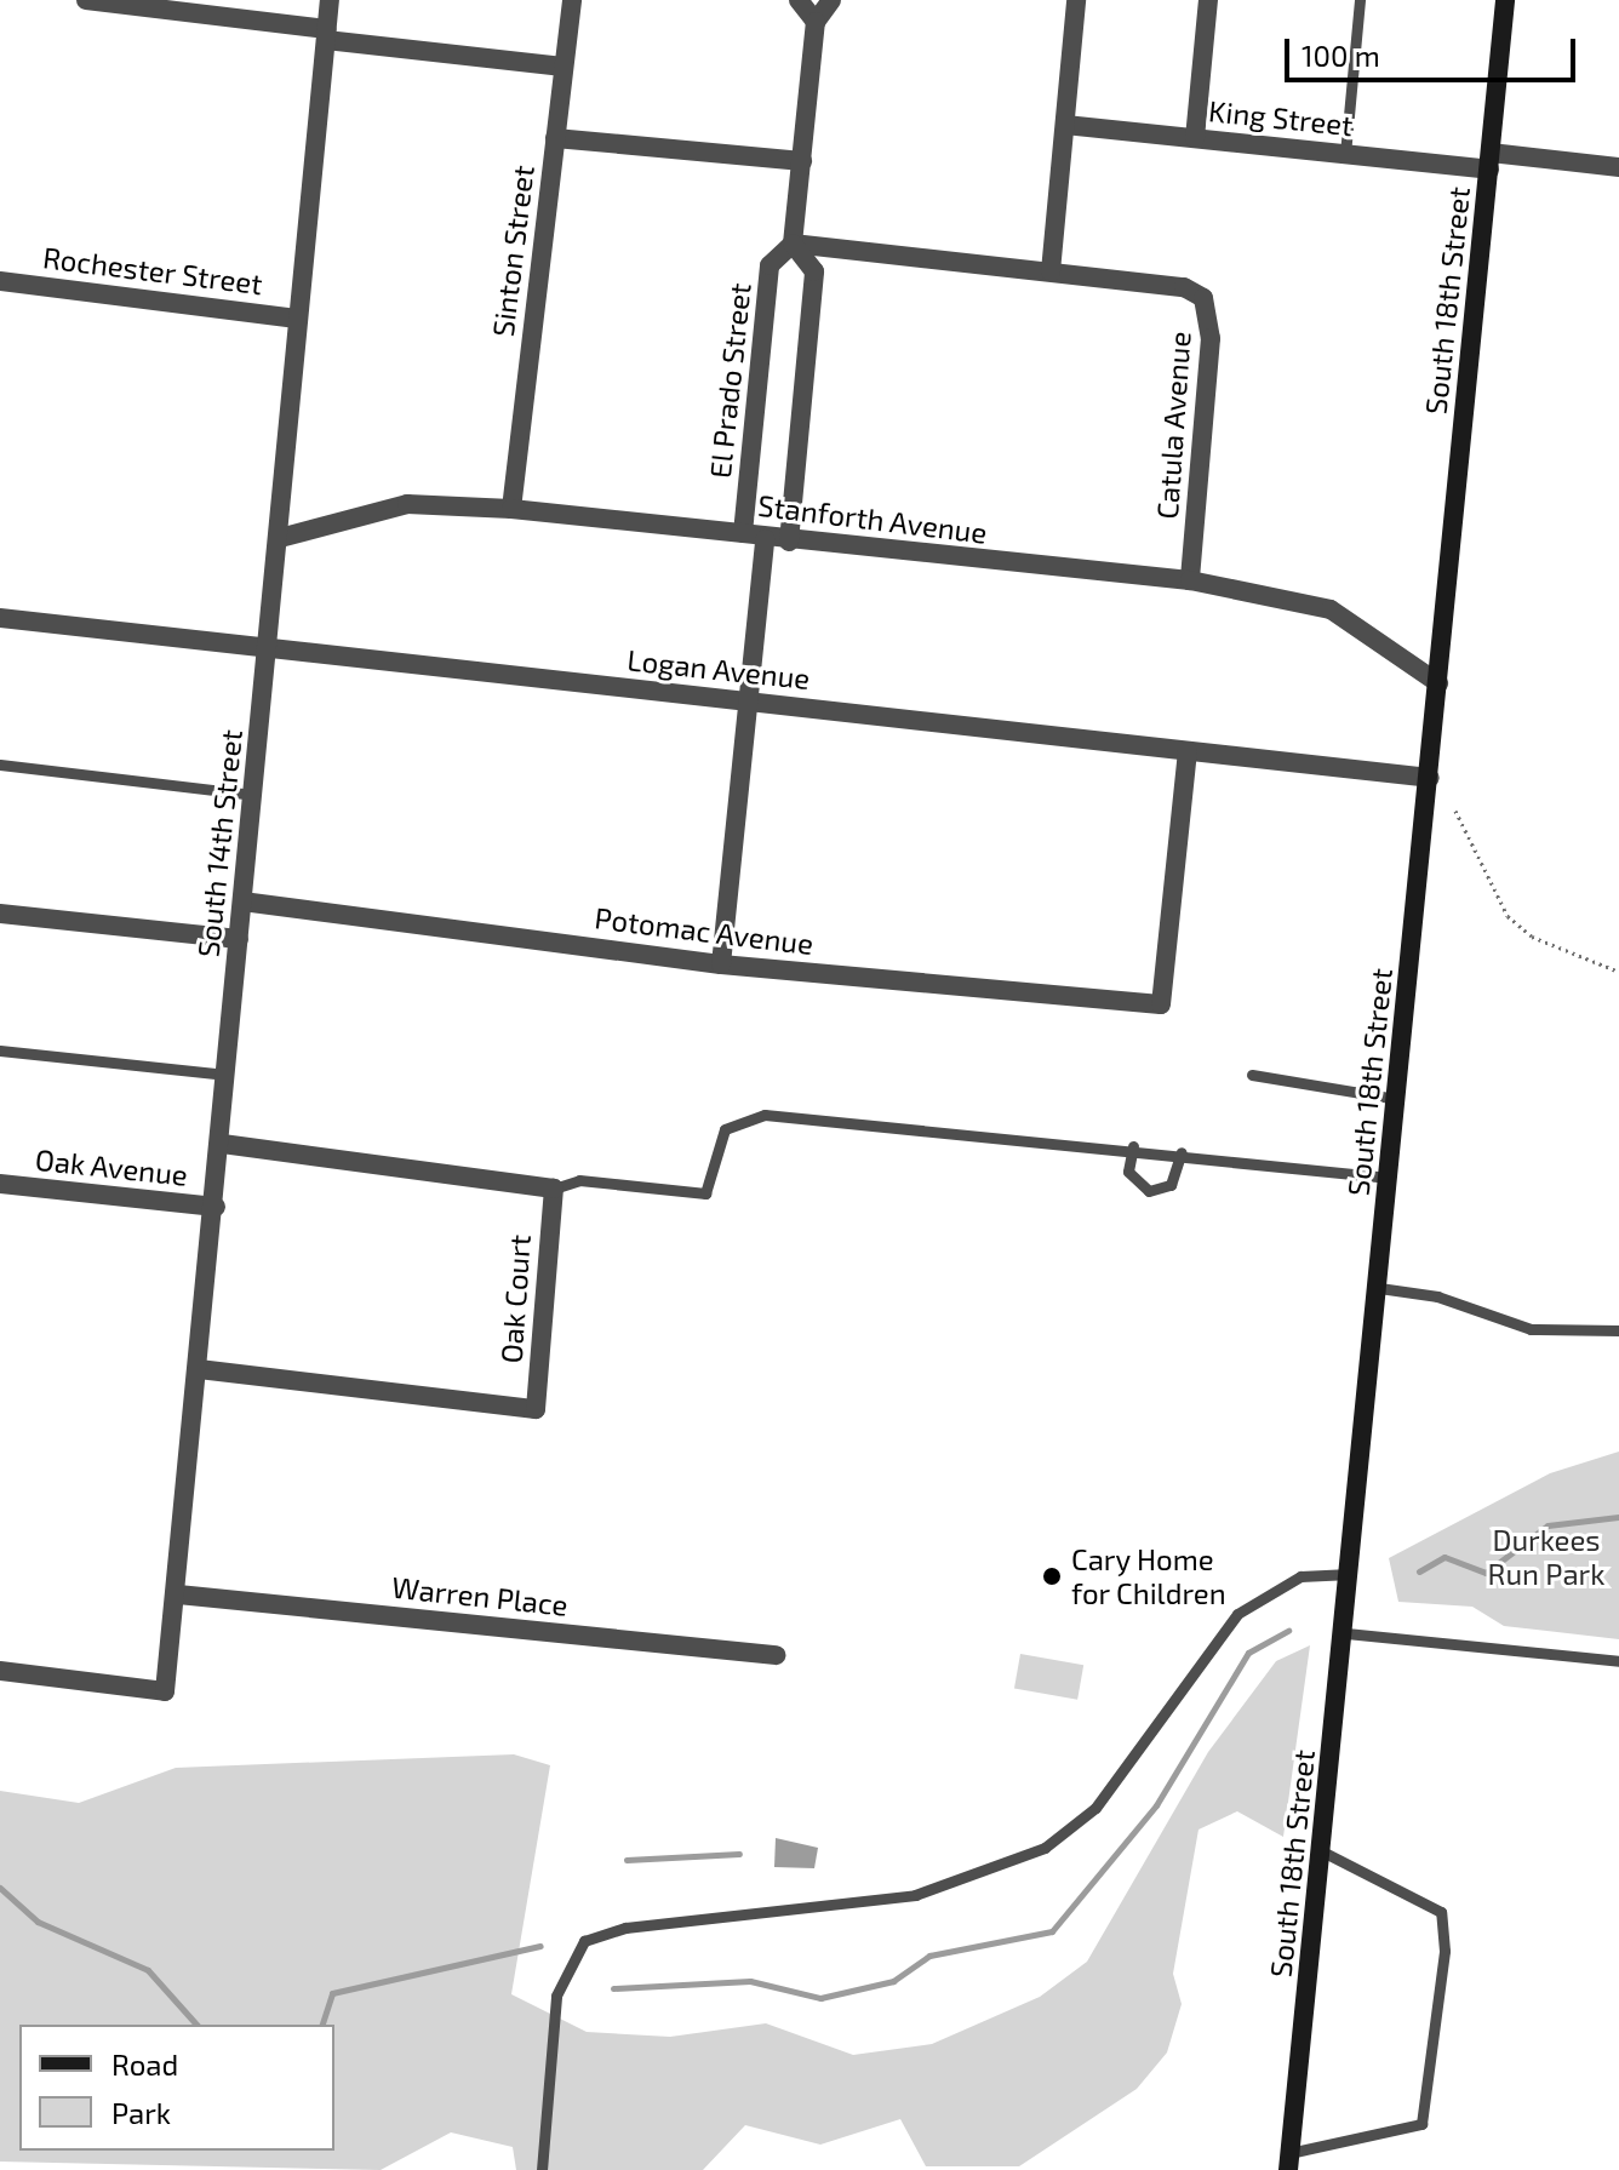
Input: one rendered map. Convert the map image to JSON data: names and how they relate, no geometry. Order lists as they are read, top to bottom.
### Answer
{
  "streets": {
    "main road": ["South 18th Street"],
    "street": [
      "King Street",
      "Sinton Street",
      "Rochester Street",
      "El Prado Street",
      "Catula Avenue",
      "Stanforth Avenue",
      "Logan Avenue",
      "South 14th Street",
      "Potomac Avenue",
      "Oak Avenue",
      "Oak Court",
      "Warren Place"
    ]
  },
  "crossings": [
    ["King Street", "South 18th Street"],
    ["Sinton Street", "Stanforth Avenue"],
    ["Rochester Street", "South 14th Street"],
    ["South 18th Street", "Stanforth Avenue"],
    ["South 18th Street", "Logan Avenue"],
    ["El Prado Street", "Stanforth Avenue"],
    ["Catula Avenue", "Stanforth Avenue"],
    ["Stanforth Avenue", "South 14th Street"],
    ["Logan Avenue", "South 14th Street"],
    ["Logan Avenue", "Potomac Avenue"],
    ["South 14th Street", "Potomac Avenue"],
    ["South 14th Street", "Oak Avenue"],
    ["South 14th Street", "Oak Court"],
    ["South 14th Street", "Warren Place"]
  ],
  "parks": ["Durkees Run Park"],
  "places": ["Cary Home for Children"],
  "legend": ["Road", "Park"],
  "scale_bar": "100 m"
}
